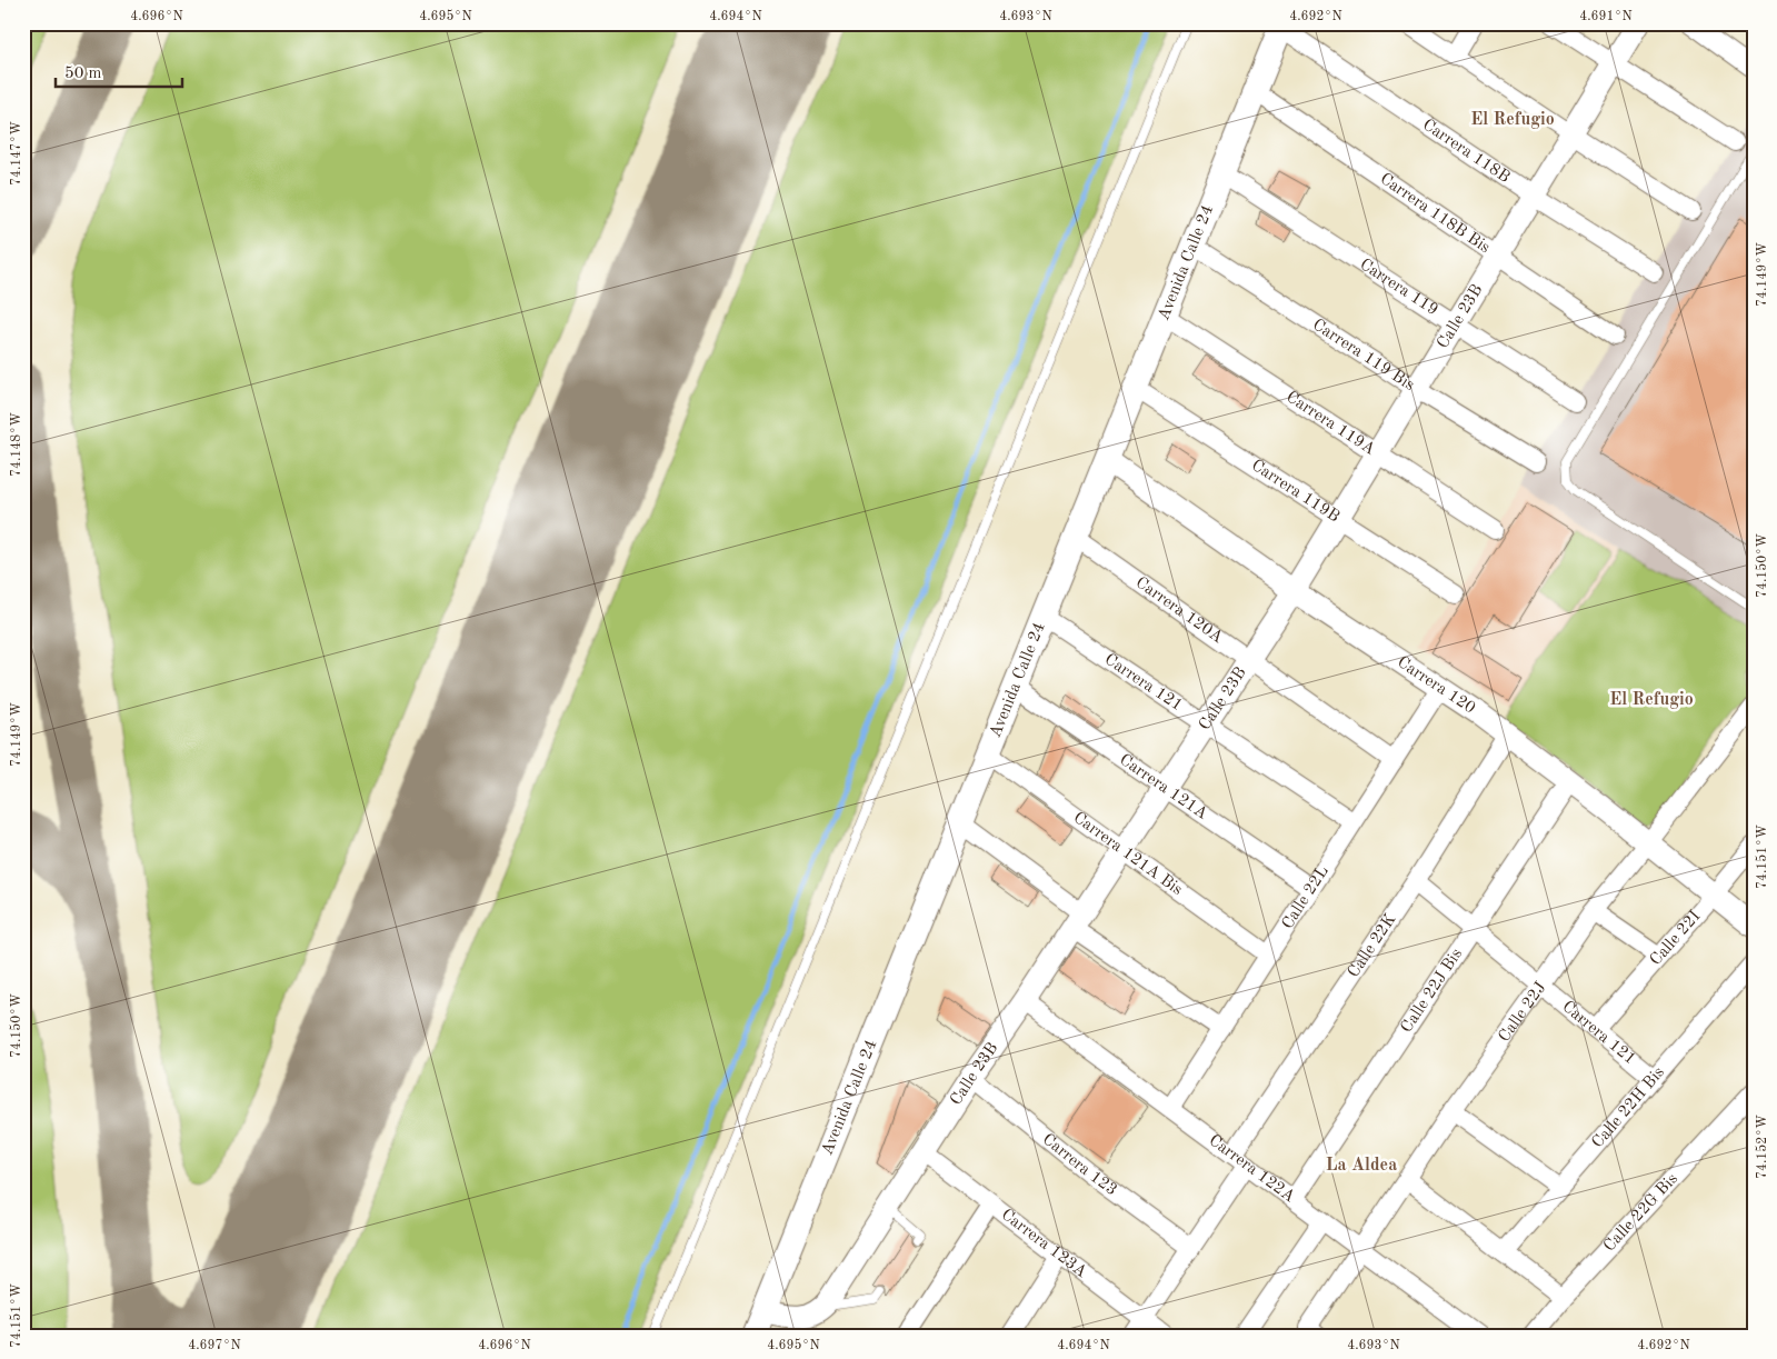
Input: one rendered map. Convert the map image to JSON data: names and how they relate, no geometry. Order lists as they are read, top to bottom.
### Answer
{
  "streets": {
    "main road": ["Avenida Calle 24"],
    "street": [
      "Carrera 118B",
      "Carrera 118B Bis",
      "Carrera 119",
      "Calle 23B",
      "Carrera 119 Bis",
      "Carrera 119A",
      "Carrera 119B",
      "Carrera 120A",
      "Carrera 121",
      "Carrera 120",
      "Carrera 121A",
      "Carrera 121A Bis",
      "Calle 22L",
      "Calle 22I",
      "Calle 22K",
      "Calle 22J Bis",
      "Calle 22J",
      "Calle 22H Bis",
      "Carrera 123",
      "Carrera 122A",
      "Calle 22G Bis",
      "Carrera 123A"
    ]
  },
  "crossings": [
    ["Carrera 118B", "Avenida Calle 24"],
    ["Carrera 118B", "Calle 23B"],
    ["Carrera 118B Bis", "Avenida Calle 24"],
    ["Carrera 118B Bis", "Calle 23B"],
    ["Avenida Calle 24", "Carrera 119"],
    ["Avenida Calle 24", "Carrera 119 Bis"],
    ["Avenida Calle 24", "Carrera 119A"],
    ["Avenida Calle 24", "Carrera 119B"],
    ["Avenida Calle 24", "Carrera 120A"],
    ["Avenida Calle 24", "Carrera 121"],
    ["Avenida Calle 24", "Carrera 120"],
    ["Avenida Calle 24", "Carrera 121A"],
    ["Avenida Calle 24", "Carrera 121A Bis"],
    ["Carrera 119", "Calle 23B"],
    ["Calle 23B", "Carrera 119 Bis"],
    ["Calle 23B", "Carrera 119A"],
    ["Calle 23B", "Carrera 119B"],
    ["Calle 23B", "Carrera 120A"],
    ["Calle 23B", "Carrera 121"],
    ["Calle 23B", "Carrera 120"],
    ["Calle 23B", "Carrera 121A"],
    ["Calle 23B", "Carrera 121A Bis"],
    ["Calle 23B", "Carrera 123"],
    ["Calle 23B", "Carrera 122A"],
    ["Calle 23B", "Carrera 123A"],
    ["Carrera 120A", "Calle 22L"],
    ["Carrera 121", "Calle 22L"],
    ["Carrera 121", "Calle 22I"],
    ["Carrera 121", "Calle 22K"],
    ["Carrera 121", "Calle 22J Bis"],
    ["Carrera 121", "Calle 22J"],
    ["Carrera 121", "Calle 22H Bis"],
    ["Carrera 120", "Calle 22L"],
    ["Carrera 120", "Calle 22I"],
    ["Carrera 120", "Calle 22K"],
    ["Carrera 120", "Calle 22J Bis"],
    ["Carrera 120", "Calle 22J"],
    ["Carrera 121A", "Calle 22L"],
    ["Carrera 121A Bis", "Calle 22L"],
    ["Calle 22L", "Carrera 122A"],
    ["Calle 22K", "Carrera 123"],
    ["Calle 22K", "Carrera 122A"],
    ["Calle 22K", "Carrera 123A"],
    ["Calle 22J Bis", "Carrera 122A"],
    ["Calle 22J", "Carrera 122A"]
  ],
  "districts": ["El Refugio", "El Refugio", "La Aldea"],
  "scale_bar": "50 m",
  "coordinates": [
    "4.696°N",
    "4.695°N",
    "4.694°N",
    "4.693°N",
    "4.692°N",
    "4.691°N",
    "74.147°W",
    "74.149°W",
    "74.148°W",
    "74.150°W",
    "74.151°W",
    "74.152°W",
    "4.697°N"
  ]
}
